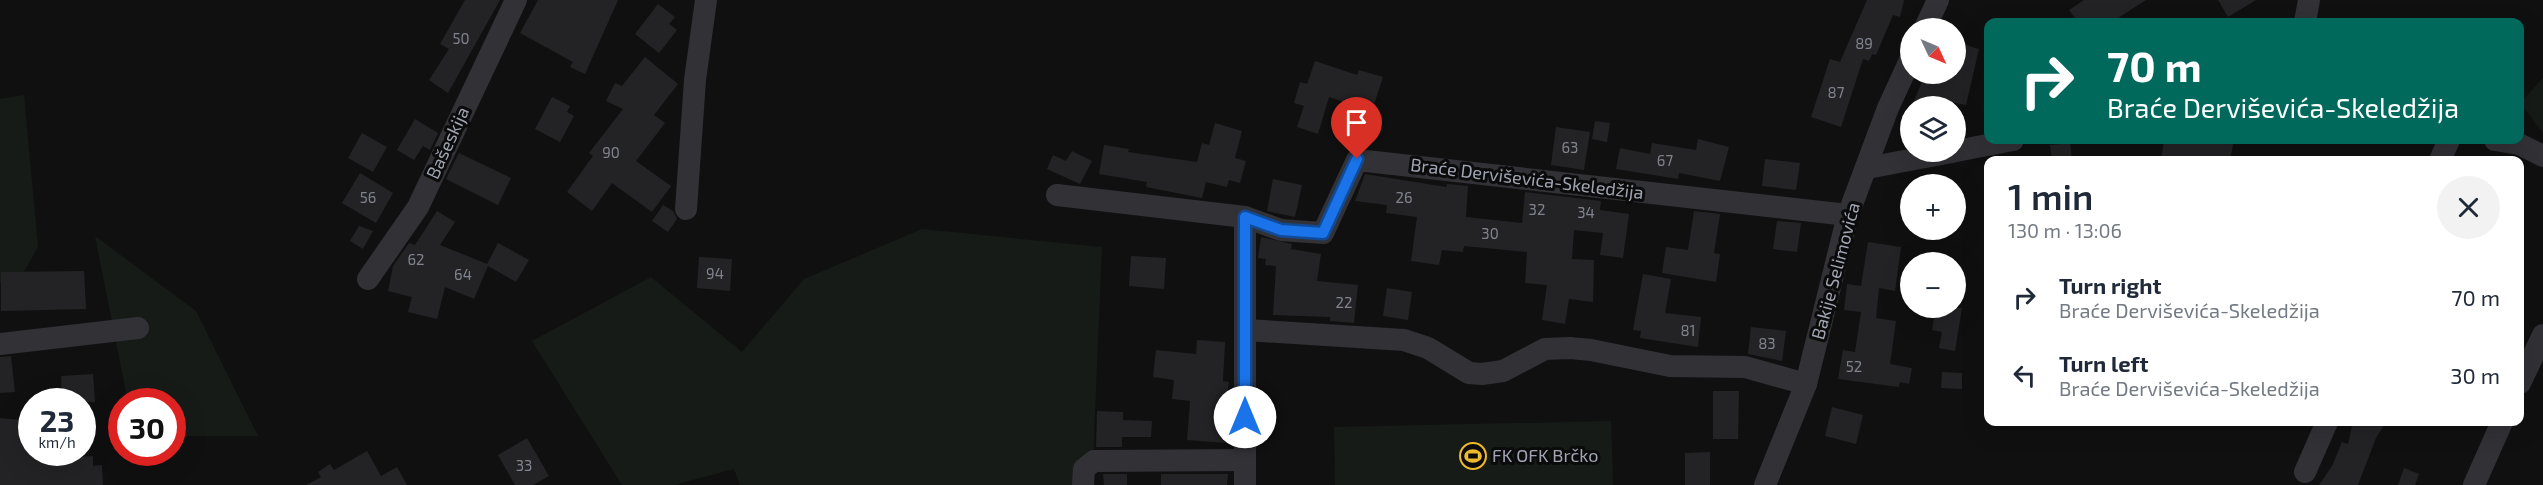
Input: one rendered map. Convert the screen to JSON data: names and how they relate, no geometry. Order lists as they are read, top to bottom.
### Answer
{
  "streets": {
    "street": ["Bašeskija", "Braće Derviševića-Skeledžija", "Bakije Selimovića"]
  },
  "crossings": [
    ["Braće Derviševića-Skeledžija", "Bakije Selimovića"]
  ],
  "places": {
    "sports": ["FK OFK Brčko"]
  },
  "house_numbers": [
    "50",
    "89",
    "87",
    "63",
    "90",
    "67",
    "56",
    "26",
    "32",
    "34",
    "30",
    "62",
    "94",
    "64",
    "22",
    "81",
    "83",
    "52",
    "33"
  ],
  "north": "bottom right",
  "page": {
    "map_buttons": ["+", "−"],
    "turn": ["70 m", "Braće Derviševića-Skeledžija"],
    "heading": ["1 min", "130 m · 13:06"],
    "list": [
      {
        "name": "Turn right",
        "note": "Braće Derviševića-Skeledžija",
        "value": "70 m"
      },
      {
        "name": "Turn left",
        "note": "Braće Derviševića-Skeledžija",
        "value": "30 m"
      }
    ],
    "speed": "23 km/h",
    "limit": "30"
  }
}
